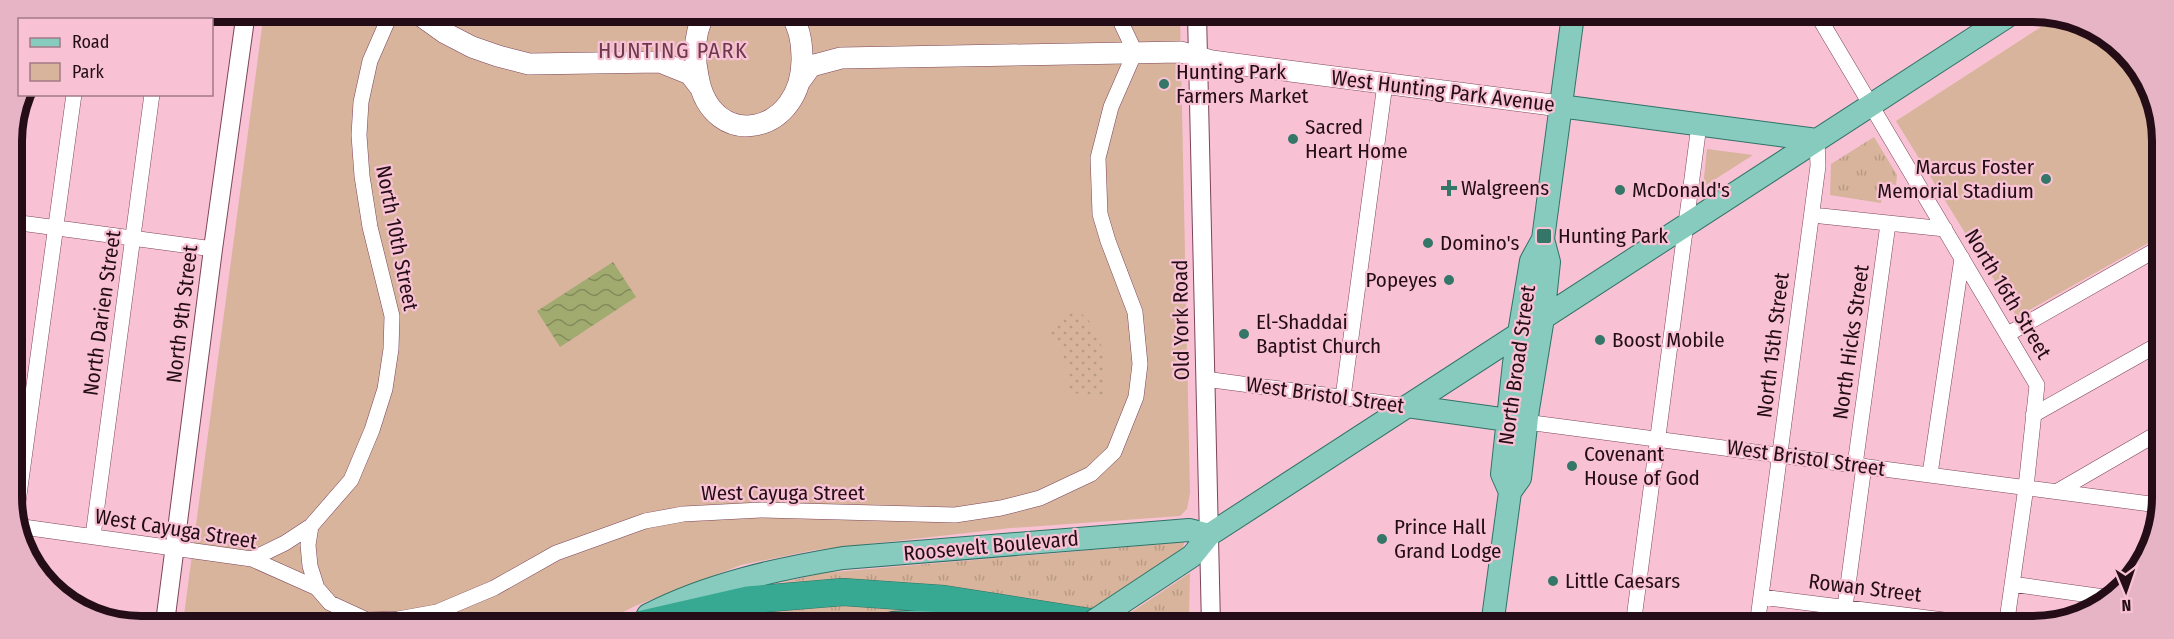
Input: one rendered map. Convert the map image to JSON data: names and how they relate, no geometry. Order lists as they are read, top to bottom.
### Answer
{
  "streets": {
    "main road": [
      "West Hunting Park Avenue",
      "North Broad Street",
      "West Bristol Street",
      "Roosevelt Boulevard"
    ],
    "street": [
      "North 10th Street",
      "North 16th Street",
      "North Darien Street",
      "North 9th Street",
      "Old York Road",
      "North Hicks Street",
      "North 15th Street",
      "West Cayuga Street",
      "Rowan Street"
    ]
  },
  "crossings": [
    ["West Hunting Park Avenue", "Old York Road"],
    ["West Hunting Park Avenue", "North 15th Street"],
    ["West Hunting Park Avenue", "North Broad Street"],
    ["West Hunting Park Avenue", "West Cayuga Street"],
    ["North 10th Street", "West Cayuga Street"],
    ["North 16th Street", "West Bristol Street"],
    ["North Darien Street", "West Cayuga Street"],
    ["North 9th Street", "West Cayuga Street"],
    ["Old York Road", "West Bristol Street"],
    ["Old York Road", "Roosevelt Boulevard"],
    ["North Hicks Street", "West Bristol Street"],
    ["North Hicks Street", "Rowan Street"],
    ["North 15th Street", "West Bristol Street"],
    ["North 15th Street", "Rowan Street"],
    ["North Broad Street", "West Bristol Street"]
  ],
  "districts": ["HUNTING PARK"],
  "places": {
    "other": [
      "Hunting Park Farmers Market",
      "Sacred Heart Home",
      "Marcus Foster Memorial Stadium",
      "McDonald's",
      "Domino's",
      "Popeyes",
      "El-Shaddai Baptist Church",
      "Boost Mobile",
      "Covenant House of God",
      "Prince Hall Grand Lodge",
      "Little Caesars"
    ],
    "health": ["Walgreens"],
    "transit": ["Hunting Park"]
  },
  "legend": ["Road", "Park"],
  "north": "bottom"
}
